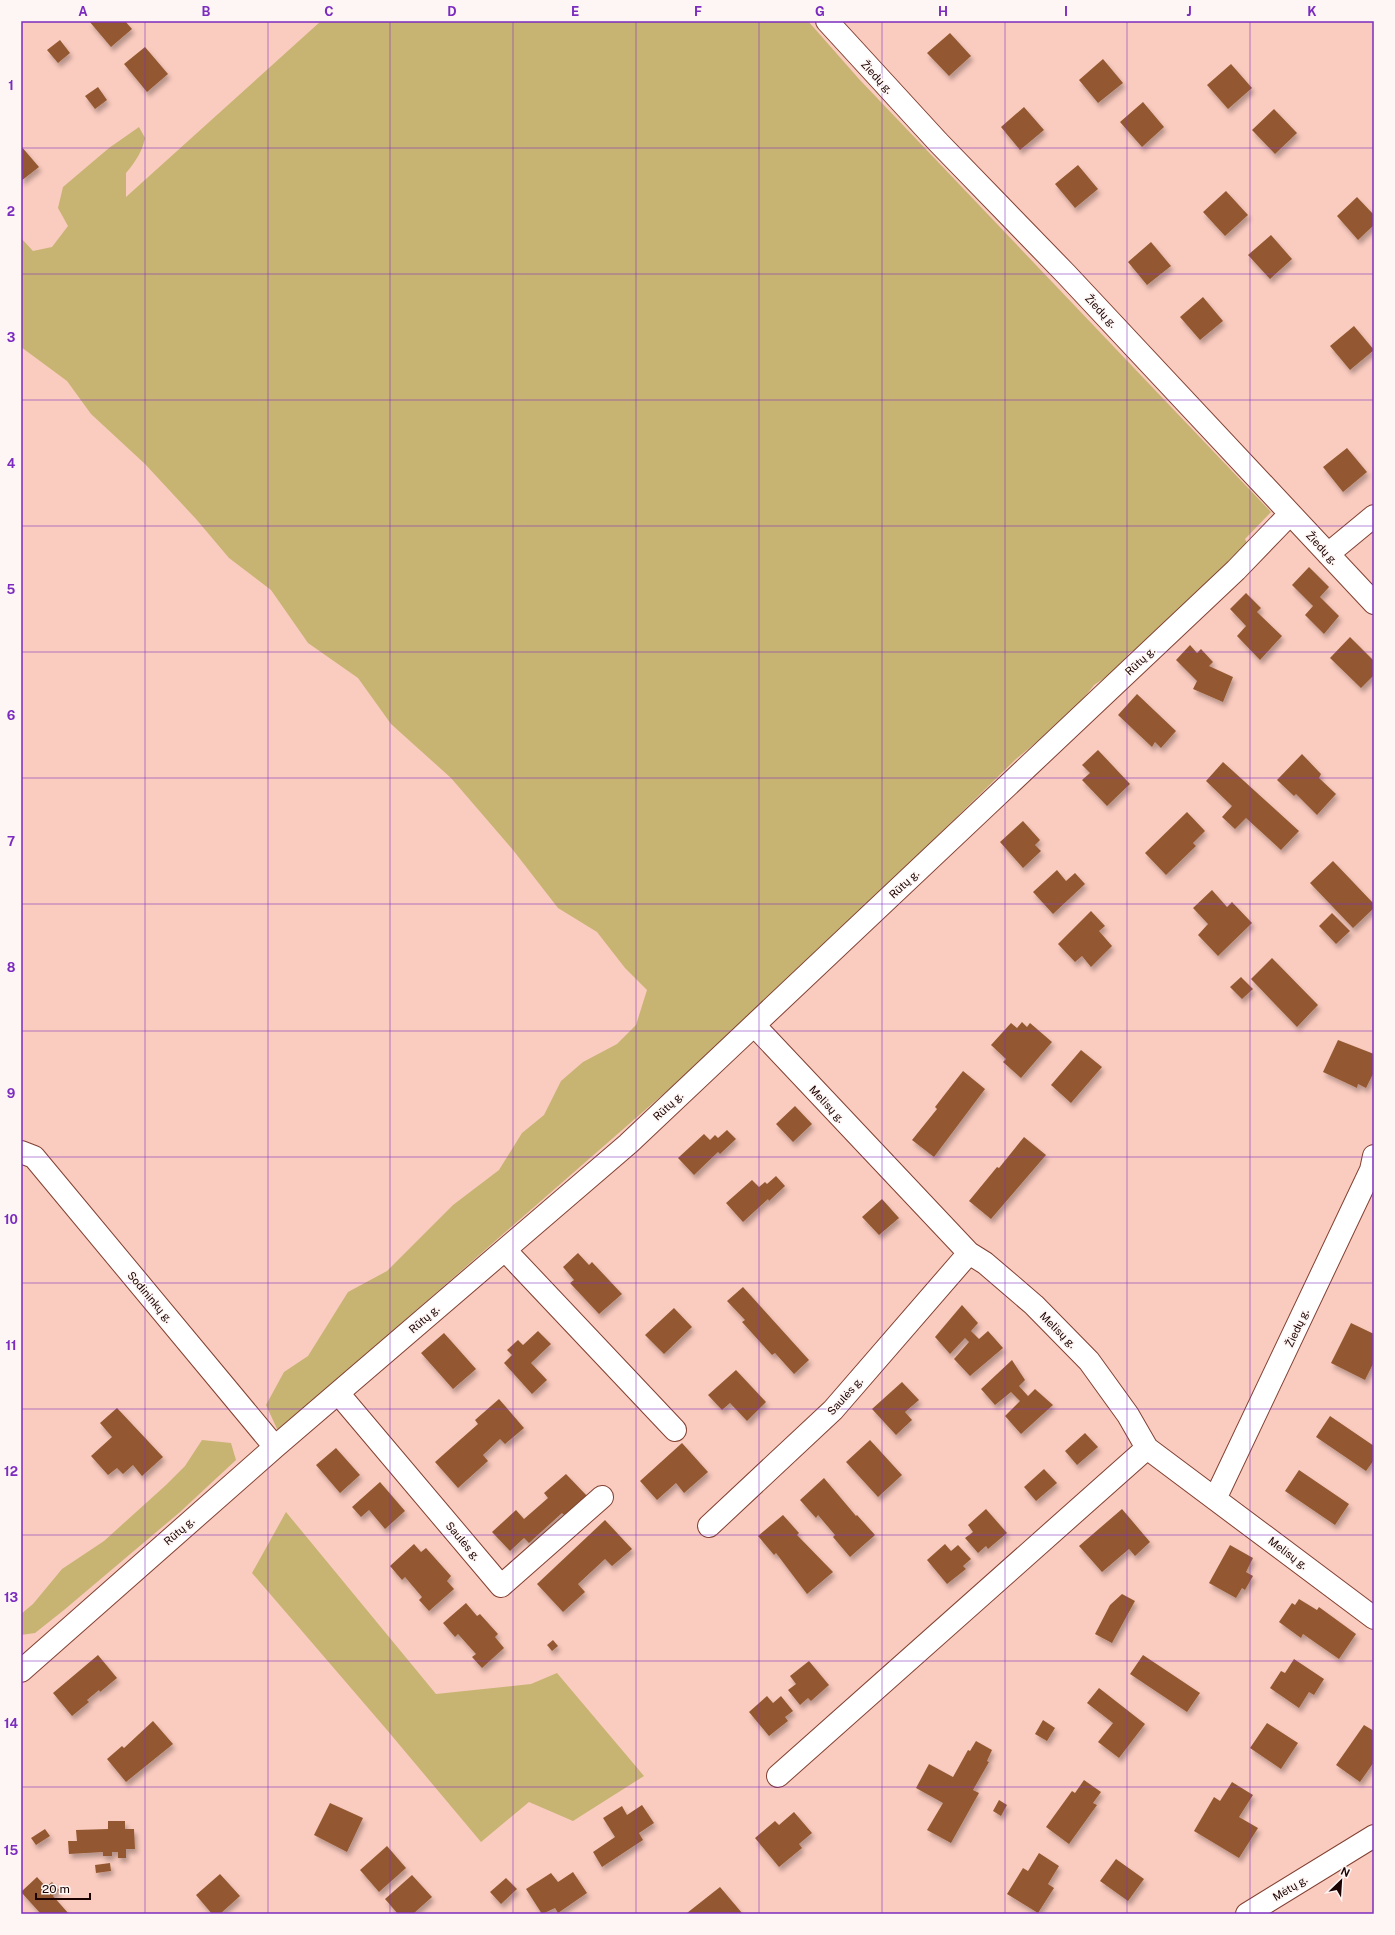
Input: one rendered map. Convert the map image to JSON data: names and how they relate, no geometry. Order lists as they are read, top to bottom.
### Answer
{
  "streets": {
    "street": [
      "Žiedų g.",
      "Rūtų g.",
      "Melisų g.",
      "Sodininkų g.",
      "Saulės g.",
      "Mėtų g."
    ]
  },
  "crossings": [
    ["Žiedų g.", "Rūtų g."],
    ["Žiedų g.", "Melisų g."],
    ["Rūtų g.", "Melisų g."],
    ["Rūtų g.", "Sodininkų g."],
    ["Rūtų g.", "Saulės g."],
    ["Melisų g.", "Saulės g."]
  ],
  "scale_bar": "20 m",
  "north": "top right",
  "grid": {
    "columns": [
      "A",
      "B",
      "C",
      "D",
      "E",
      "F",
      "G",
      "H",
      "I",
      "J",
      "K"
    ],
    "rows": [
      "1",
      "2",
      "3",
      "4",
      "5",
      "6",
      "7",
      "8",
      "9",
      "10",
      "11",
      "12",
      "13",
      "14",
      "15"
    ]
  }
}
